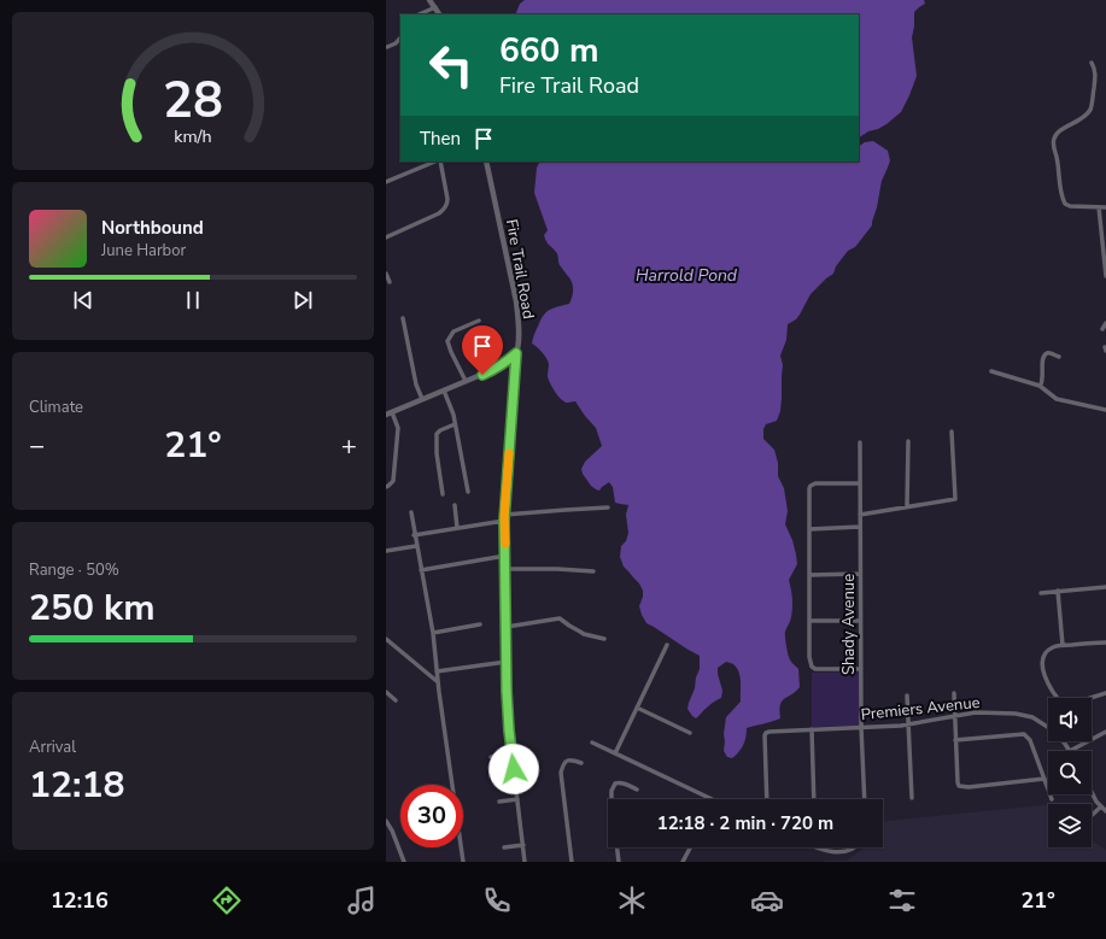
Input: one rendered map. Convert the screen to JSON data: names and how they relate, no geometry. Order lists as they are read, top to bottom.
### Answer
{
  "streets": {
    "street": ["Fire Trail Road", "Shady Avenue", "Premiers Avenue"]
  },
  "crossings": [
    ["Shady Avenue", "Premiers Avenue"]
  ],
  "water": ["Harrold Pond"],
  "page": {
    "turn": ["660 m", "Fire Trail Road"],
    "then": "Then",
    "song": ["Northbound", "June Harbor"],
    "tile": [
      "Climate",
      ["Range · 50%", "250 km"],
      ["Arrival", "12:18"]
    ],
    "heat": ["−", "21°", "+"],
    "limit": "30",
    "trip": "12:18 · 2 min · 720 m",
    "tabs": ["12:16", "21°"],
    "gauge": ["28", "km/h"]
  }
}
